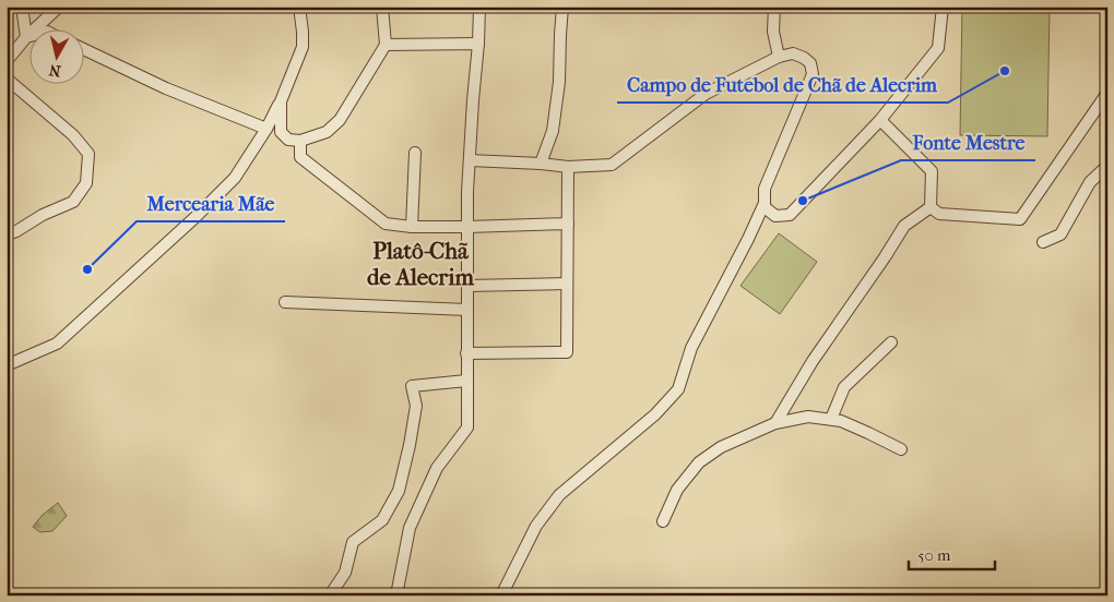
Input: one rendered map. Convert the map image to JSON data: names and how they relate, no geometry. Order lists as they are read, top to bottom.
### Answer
{
  "districts": ["Platô-Chã de Alecrim"],
  "places": ["Campo de Futebol de Chã de Alecrim", "Fonte Mestre", "Mercearia Mãe"],
  "scale_bar": "50 m",
  "north": "bottom"
}
